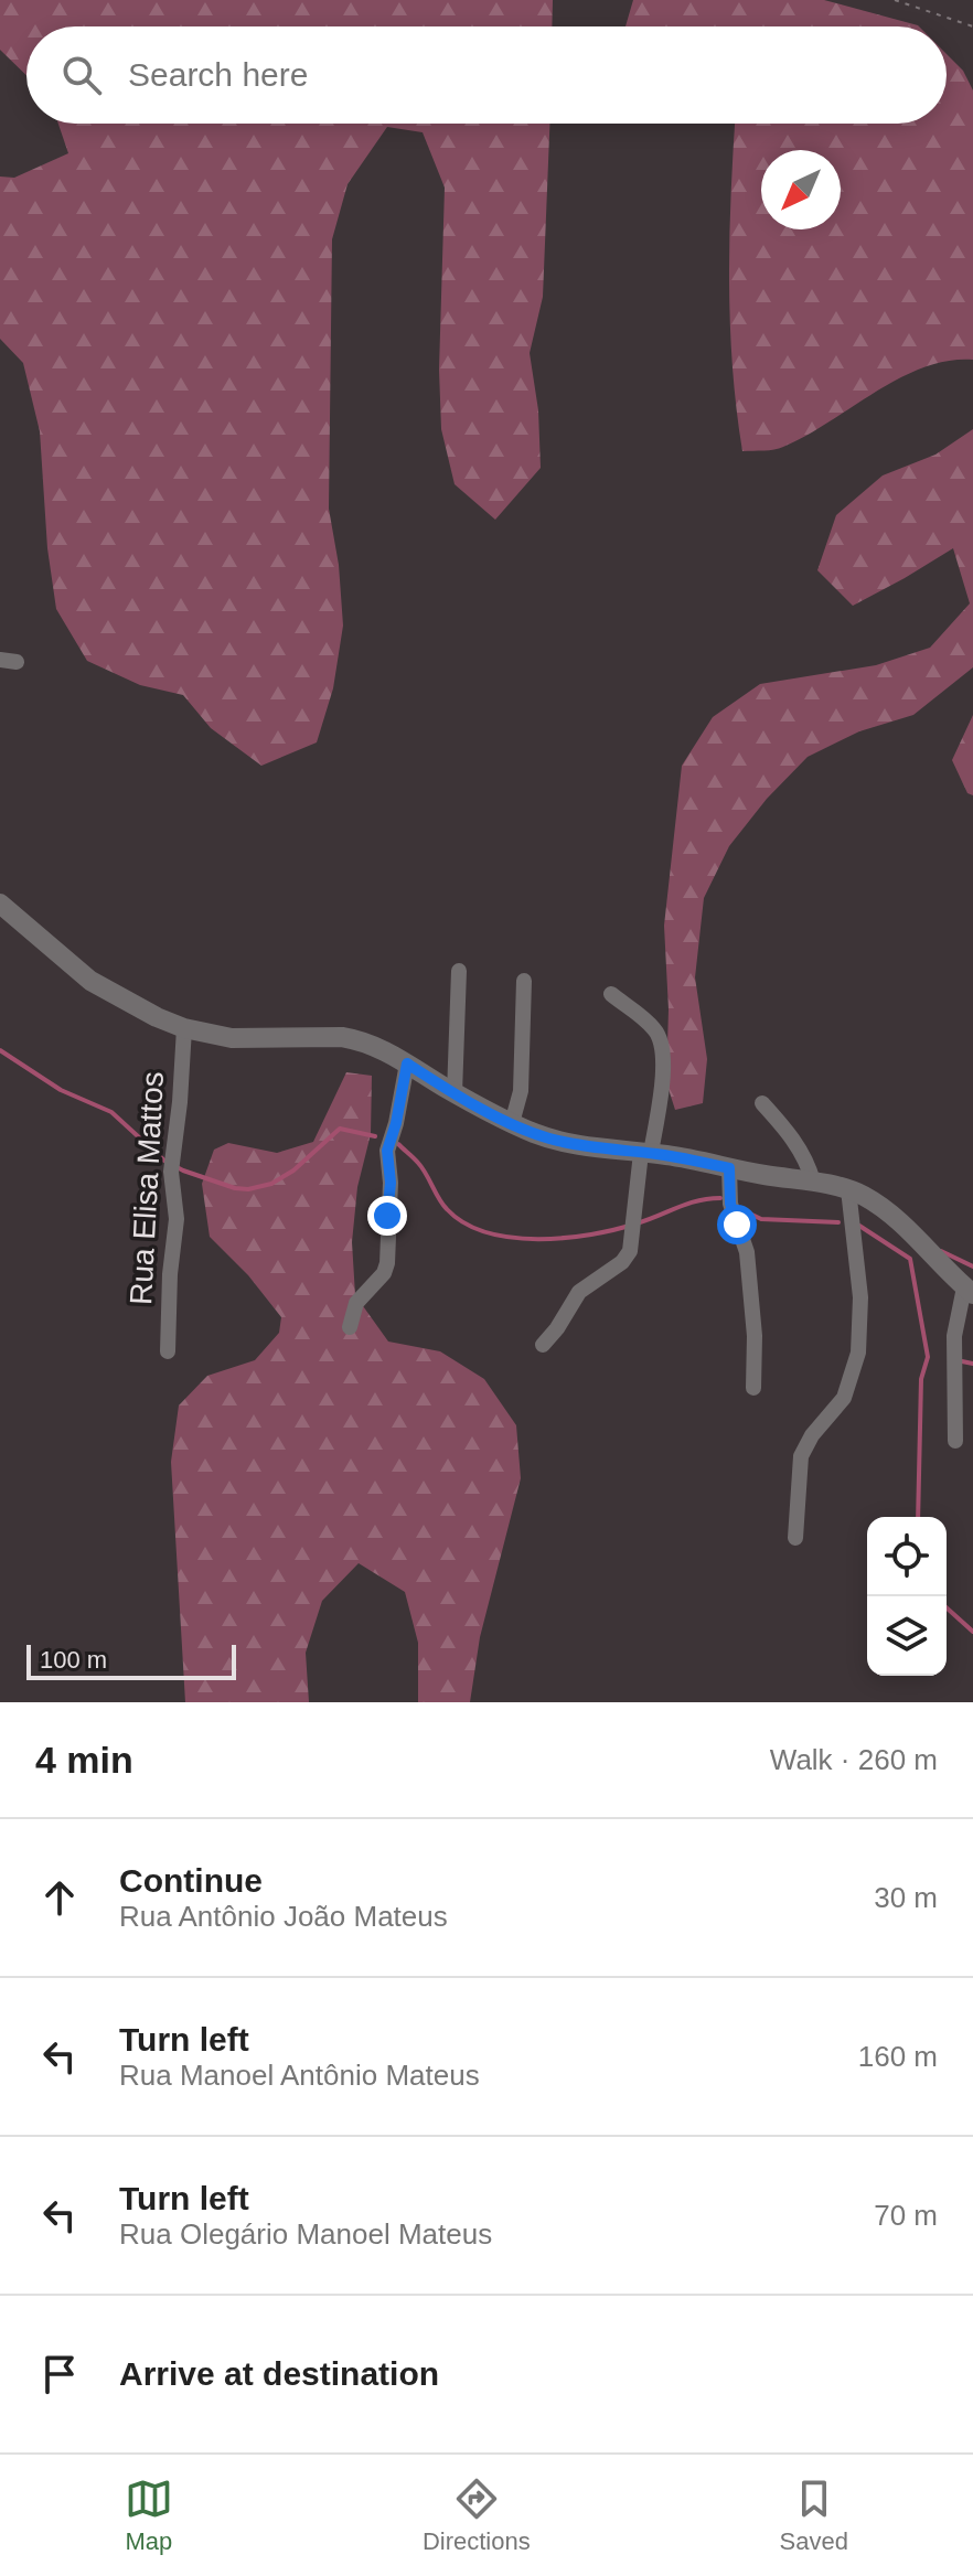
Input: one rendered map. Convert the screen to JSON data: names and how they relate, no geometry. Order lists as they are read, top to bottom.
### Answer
{
  "streets": {
    "street": ["Rua Elisa Mattos"]
  },
  "scale_bar": "100 m",
  "north": "bottom left",
  "page": {
    "search": "Search here",
    "scale": "100 m",
    "heading": ["4 min", "Walk · 260 m"],
    "list": [
      ["Continue", "Rua Antônio João Mateus", "30 m"],
      ["Turn left", "Rua Manoel Antônio Mateus", "160 m"],
      ["Turn left", "Rua Olegário Manoel Mateus", "70 m"],
      "Arrive at destination"
    ],
    "nav": ["Map", "Directions", "Saved"]
  }
}
